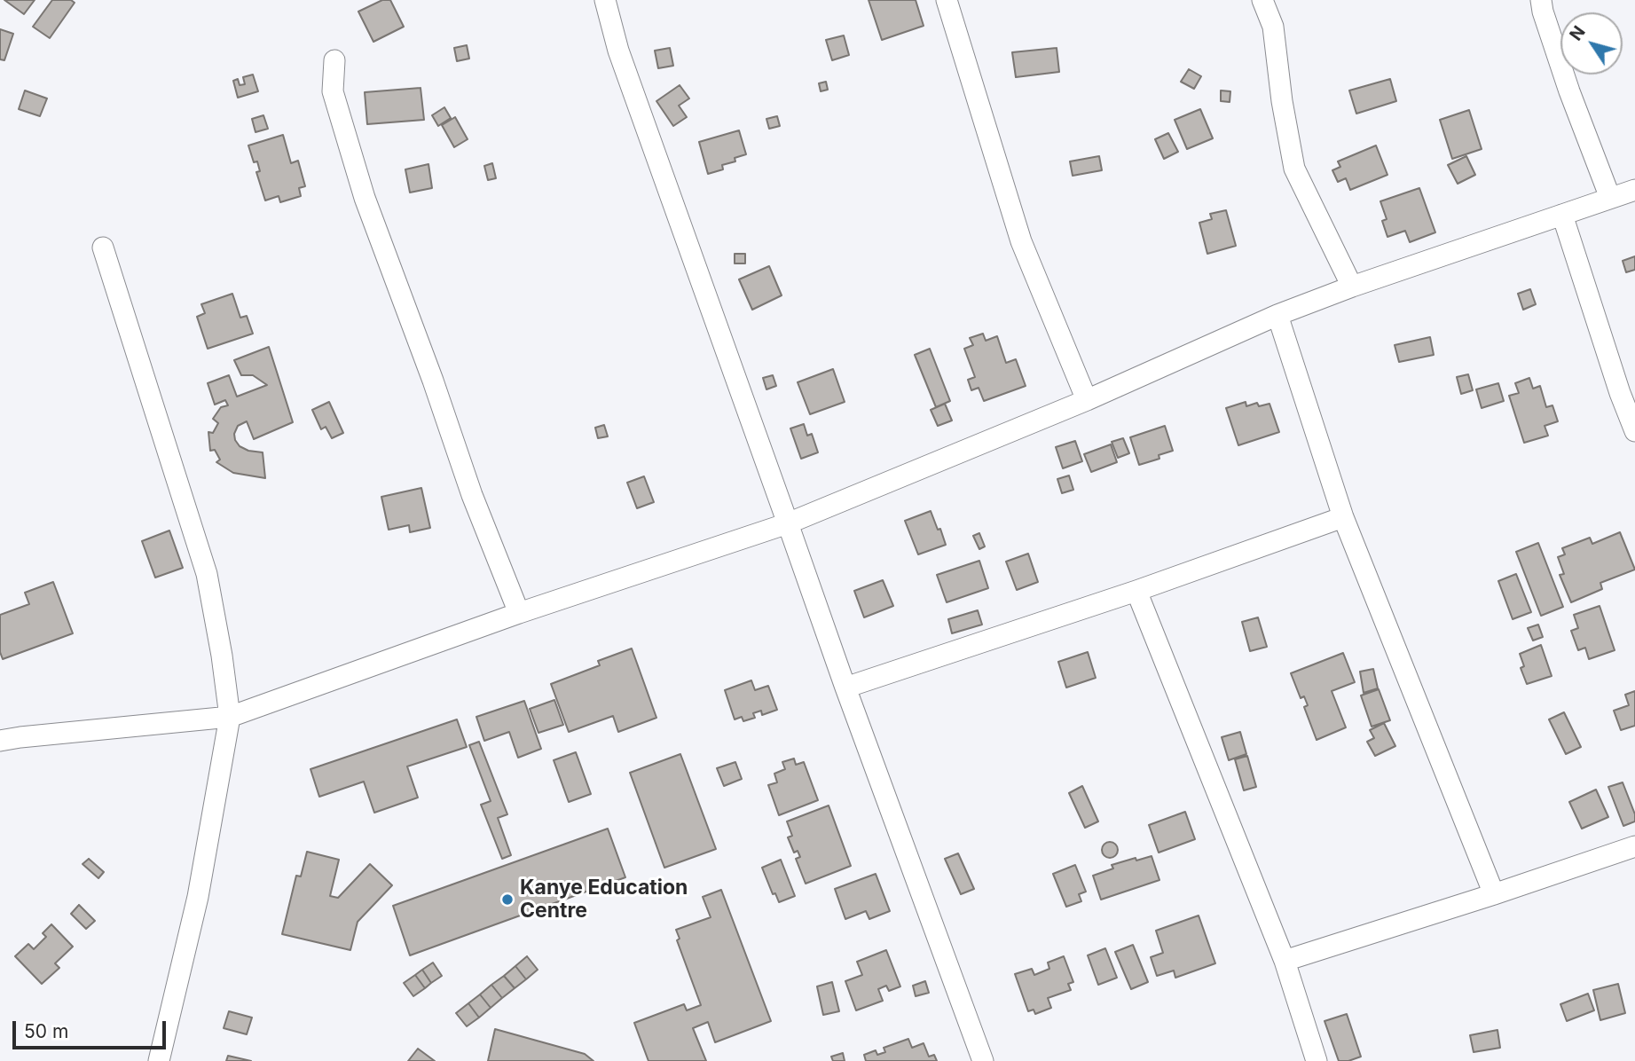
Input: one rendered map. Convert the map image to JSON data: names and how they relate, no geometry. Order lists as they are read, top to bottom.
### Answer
{
  "places": ["Kanye Education Centre"],
  "scale_bar": "50 m",
  "north": "top left"
}
